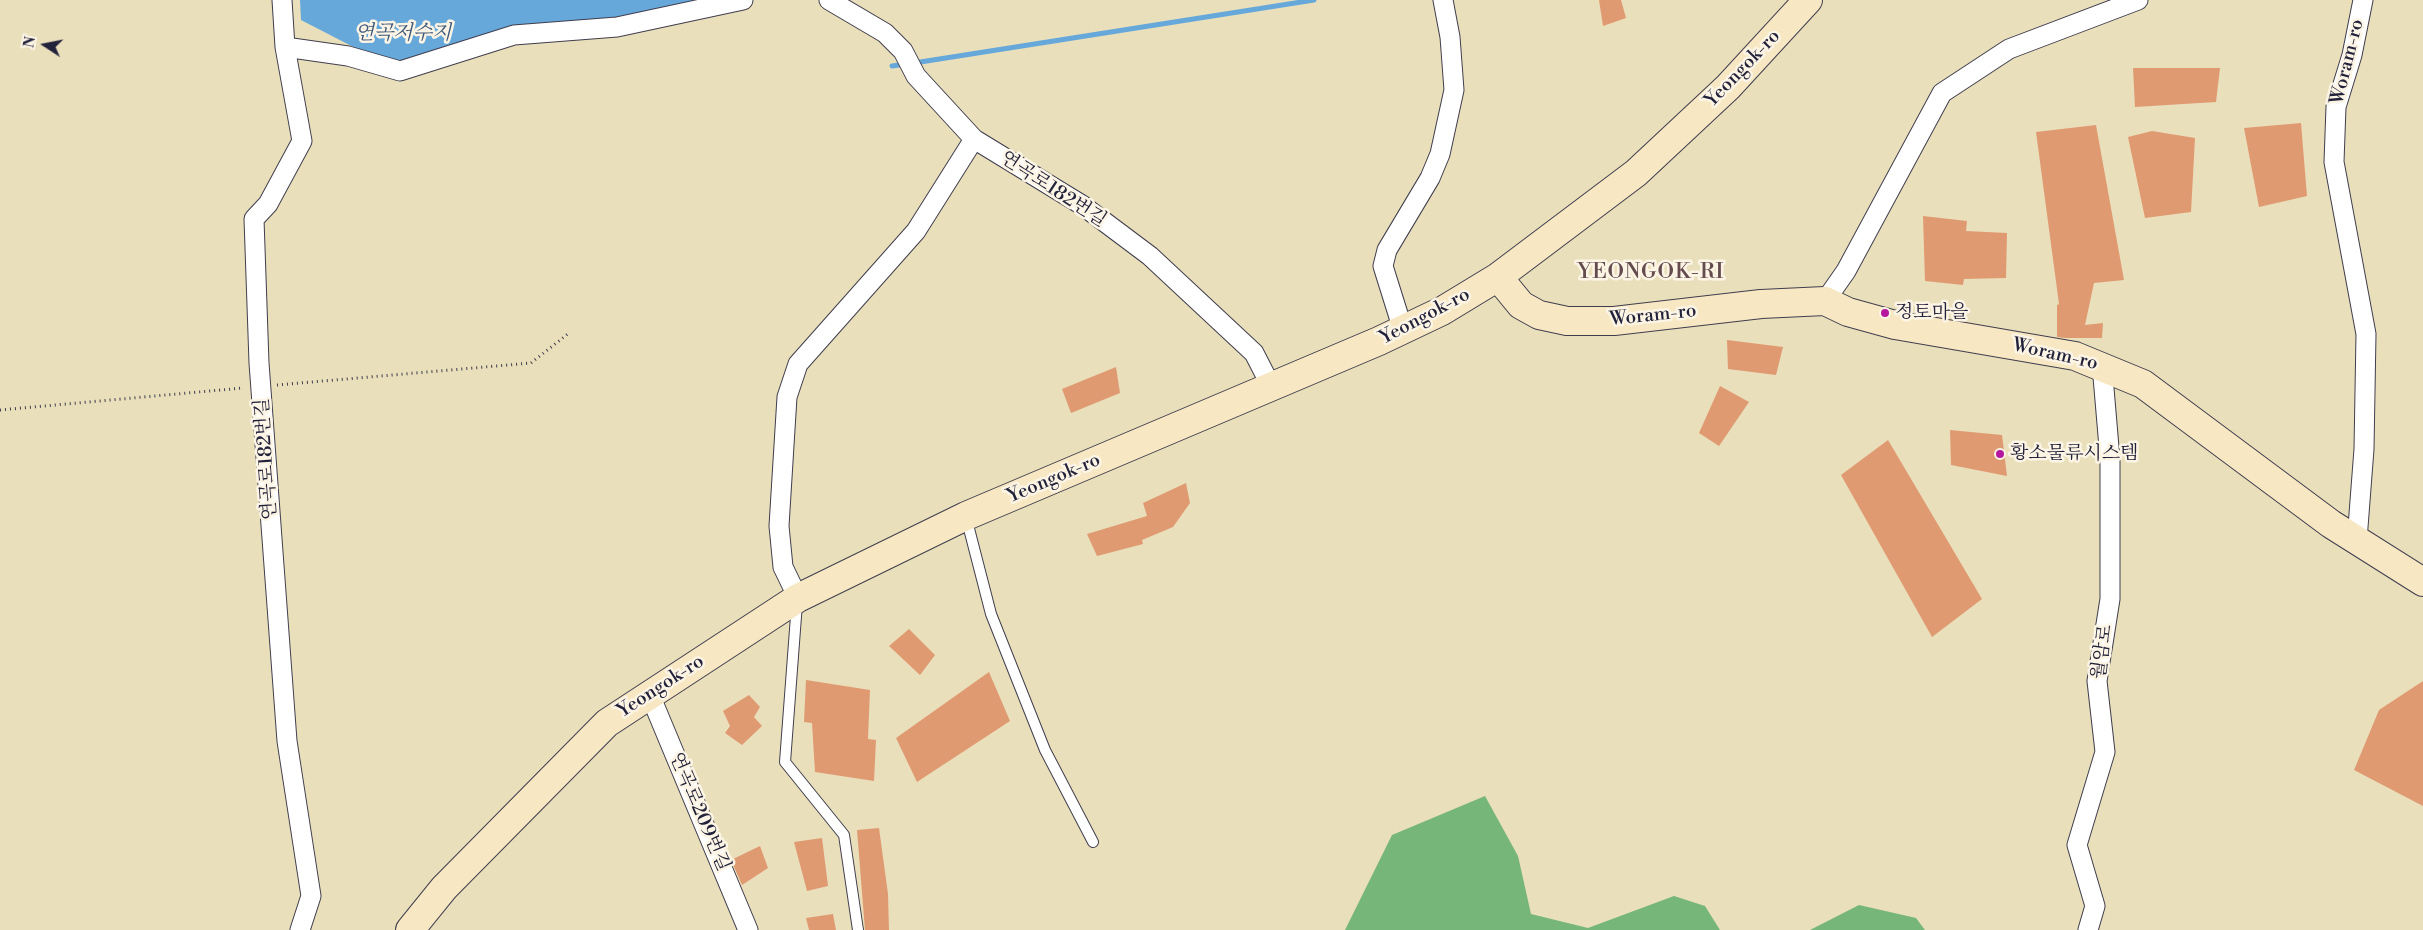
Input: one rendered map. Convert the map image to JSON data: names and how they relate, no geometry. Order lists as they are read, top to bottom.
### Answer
{
  "streets": {
    "street": [
      "Woram-ro",
      "Yeongok-ro",
      "연곡로182번길",
      "월암로",
      "연곡로209번길"
    ]
  },
  "crossings": [
    ["Woram-ro", "Yeongok-ro"],
    ["Woram-ro", "월암로"],
    ["Yeongok-ro", "연곡로182번길"],
    ["Yeongok-ro", "연곡로209번길"]
  ],
  "districts": ["YEONGOK-RI"],
  "water": ["연곡저수지"],
  "places": ["정토마을", "황소물류시스템"],
  "north": "left"
}
